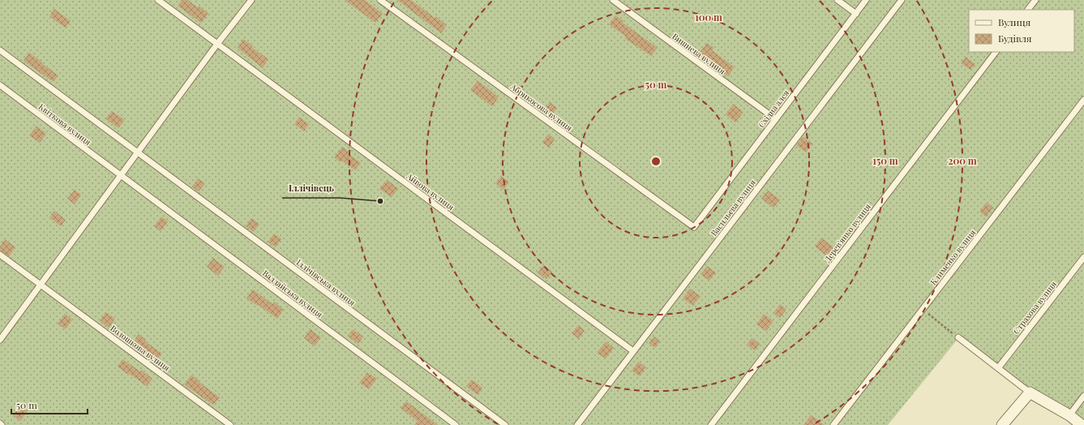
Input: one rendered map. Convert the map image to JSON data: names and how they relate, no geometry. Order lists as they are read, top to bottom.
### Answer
{
  "streets": {
    "lane": [
      "Вишнева вулиця",
      "Абрикосова вулиця",
      "Східна алея",
      "Квіткова вулиця",
      "Айвова вулиця",
      "Васильєва вулиця",
      "Дерев'янко вулиця",
      "Клименко вулиця",
      "Іллічівська вулиця",
      "Валдайська вулиця",
      "Страхова вулиця",
      "Волошкова вулиця"
    ]
  },
  "crossings": [
    ["Вишнева вулиця", "Східна алея"],
    ["Абрикосова вулиця", "Східна алея"],
    ["Квіткова вулиця", "Валдайська вулиця"],
    ["Айвова вулиця", "Васильєва вулиця"]
  ],
  "places": ["Іллічівець"],
  "legend": ["Вулиця", "Будівля"],
  "scale_bar": "50 m",
  "rings": [
    "100 m",
    "50 m",
    "150 m",
    "200 m"
  ]
}
